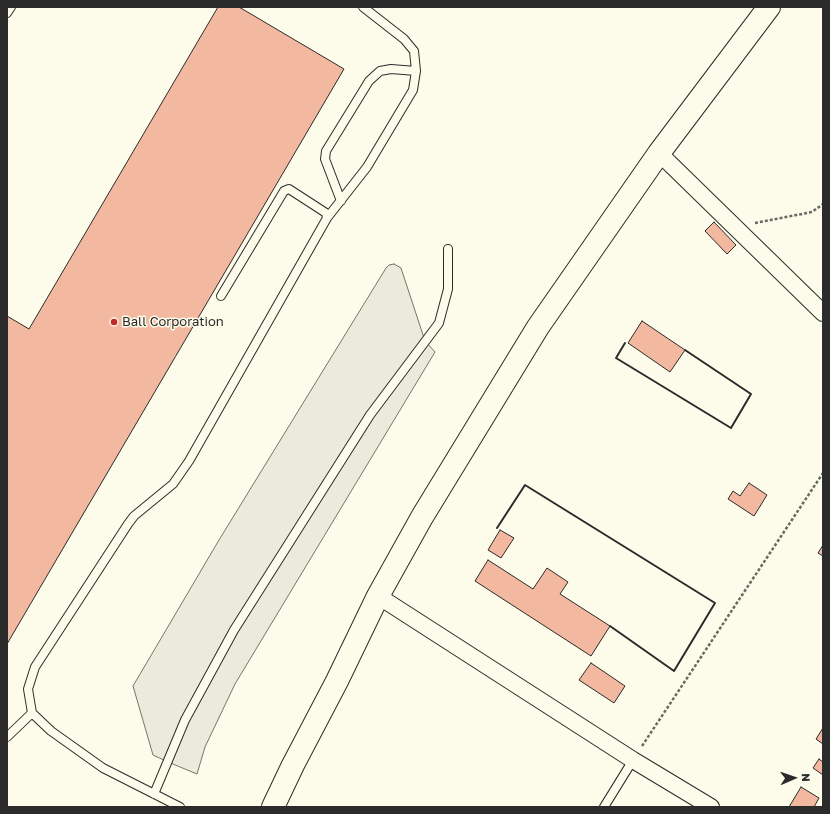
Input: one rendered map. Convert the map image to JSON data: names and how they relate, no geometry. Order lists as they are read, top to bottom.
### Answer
{
  "places": ["Ball Corporation"],
  "north": "right"
}
